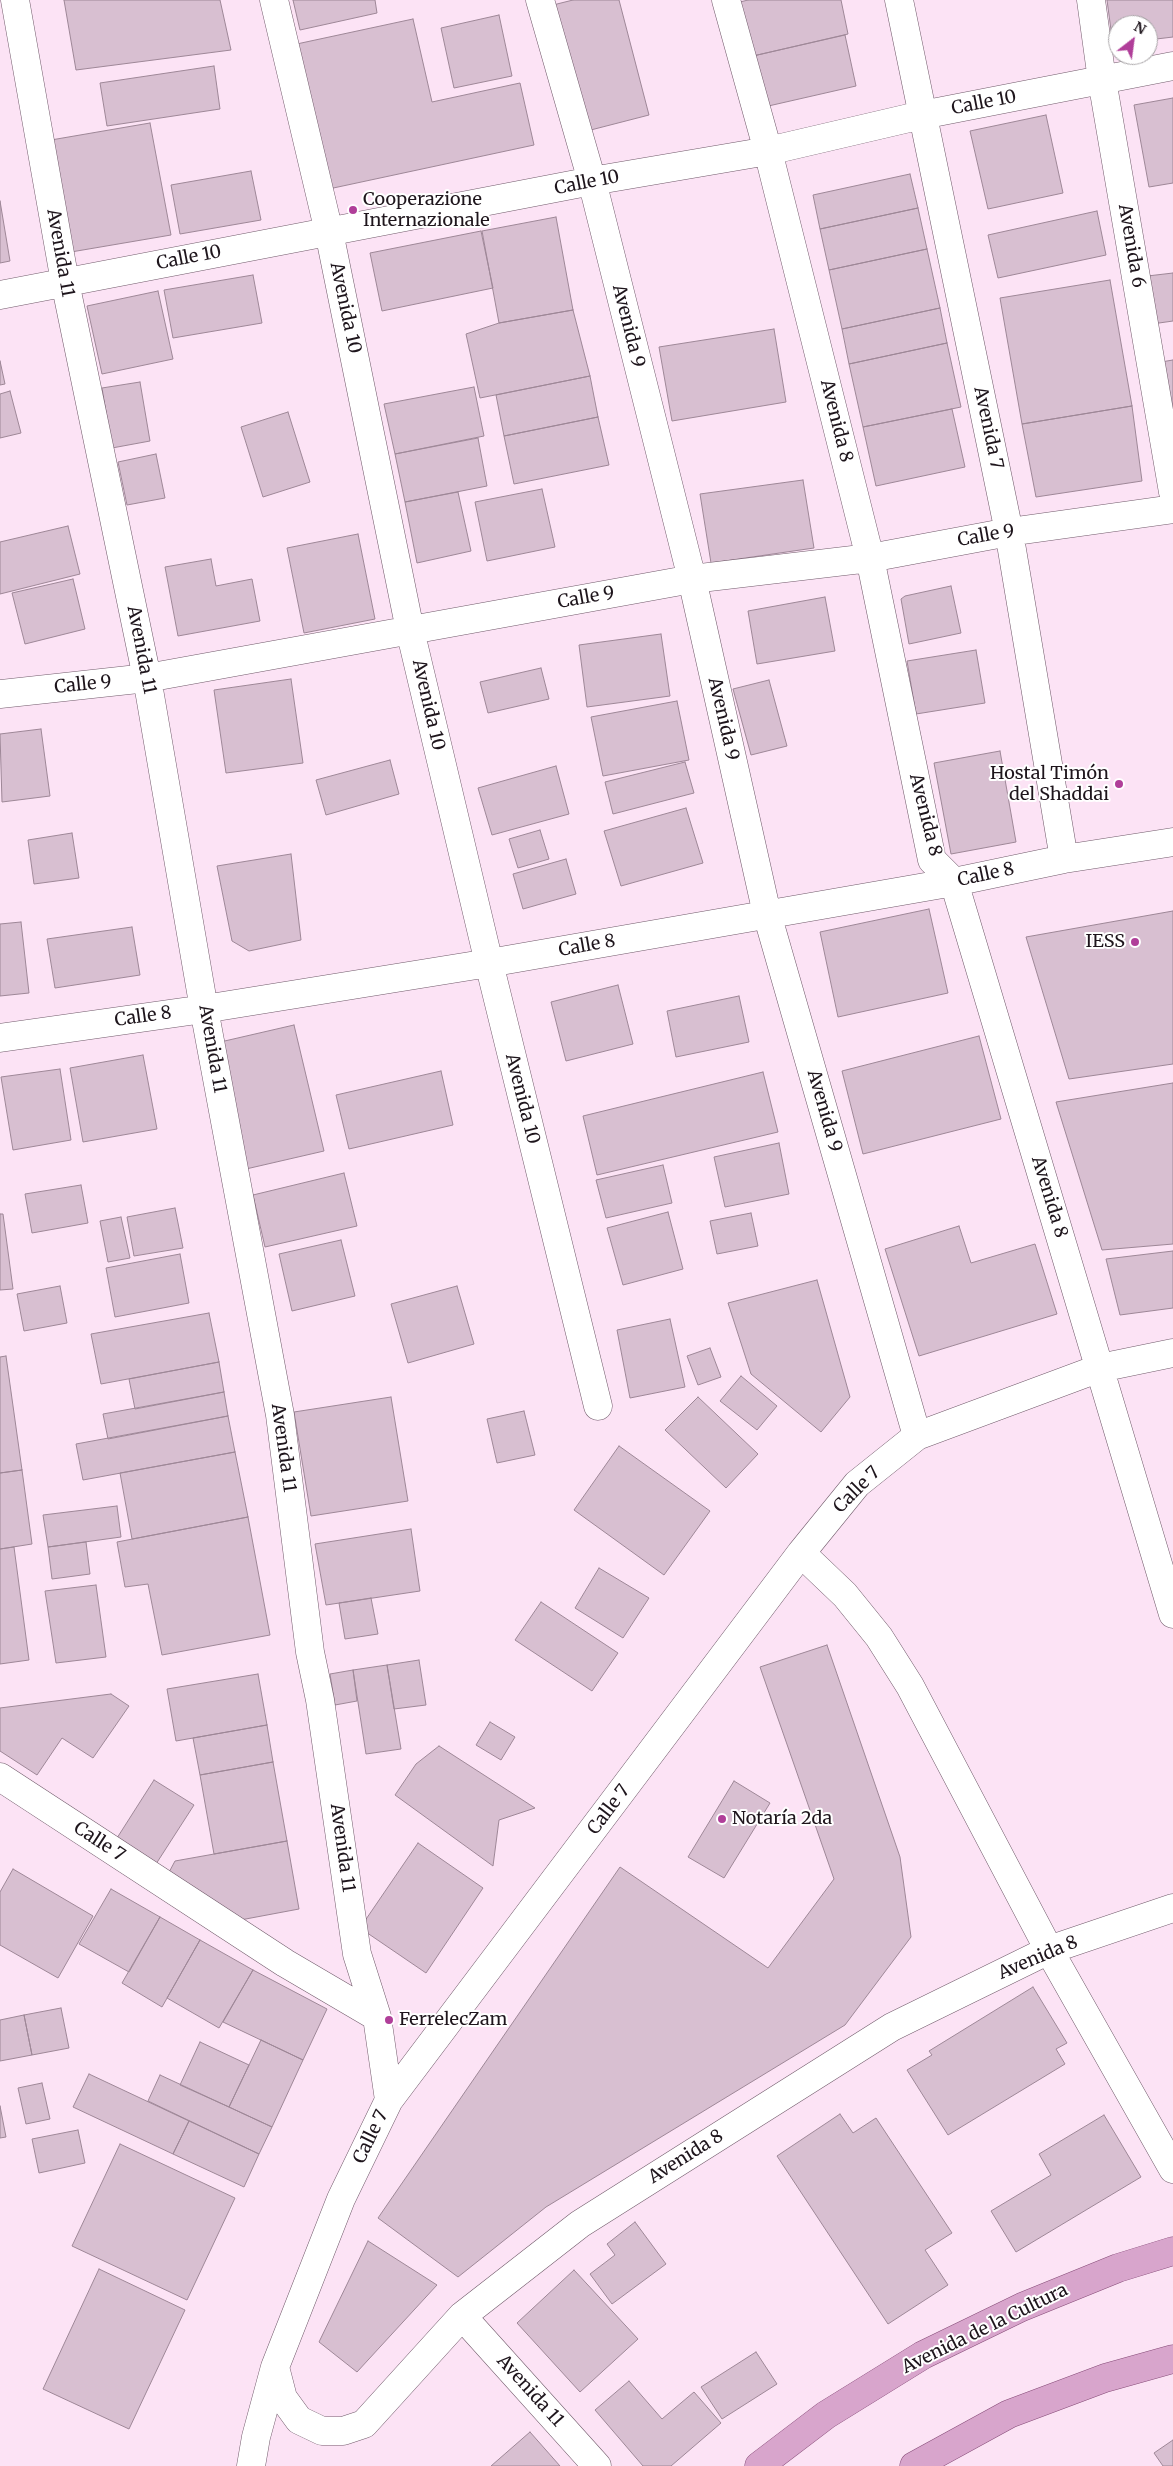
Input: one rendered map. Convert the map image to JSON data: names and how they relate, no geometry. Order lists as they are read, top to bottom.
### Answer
{
  "streets": {
    "main road": ["Avenida de la Cultura"],
    "street": [
      "Calle 10",
      "Avenida 6",
      "Avenida 11",
      "Avenida 10",
      "Avenida 9",
      "Avenida 8",
      "Avenida 7",
      "Calle 9",
      "Calle 8",
      "Calle 7"
    ]
  },
  "crossings": [
    ["Calle 10", "Avenida 6"],
    ["Calle 10", "Avenida 11"],
    ["Calle 10", "Avenida 10"],
    ["Calle 10", "Avenida 9"],
    ["Calle 10", "Avenida 8"],
    ["Calle 10", "Avenida 7"],
    ["Avenida 11", "Avenida 8"],
    ["Avenida 11", "Calle 9"],
    ["Avenida 11", "Calle 8"],
    ["Avenida 11", "Calle 7"],
    ["Avenida 10", "Calle 9"],
    ["Avenida 10", "Calle 8"],
    ["Avenida 9", "Calle 9"],
    ["Avenida 9", "Calle 8"],
    ["Avenida 9", "Calle 7"],
    ["Avenida 8", "Calle 9"],
    ["Avenida 8", "Calle 8"],
    ["Avenida 8", "Calle 7"],
    ["Avenida 7", "Calle 9"],
    ["Avenida 7", "Calle 8"]
  ],
  "places": [
    "Cooperazione Internazionale",
    "Hostal Timón del Shaddai",
    "IESS",
    "Notaría 2da",
    "FerrelecZam"
  ],
  "north": "top right"
}
